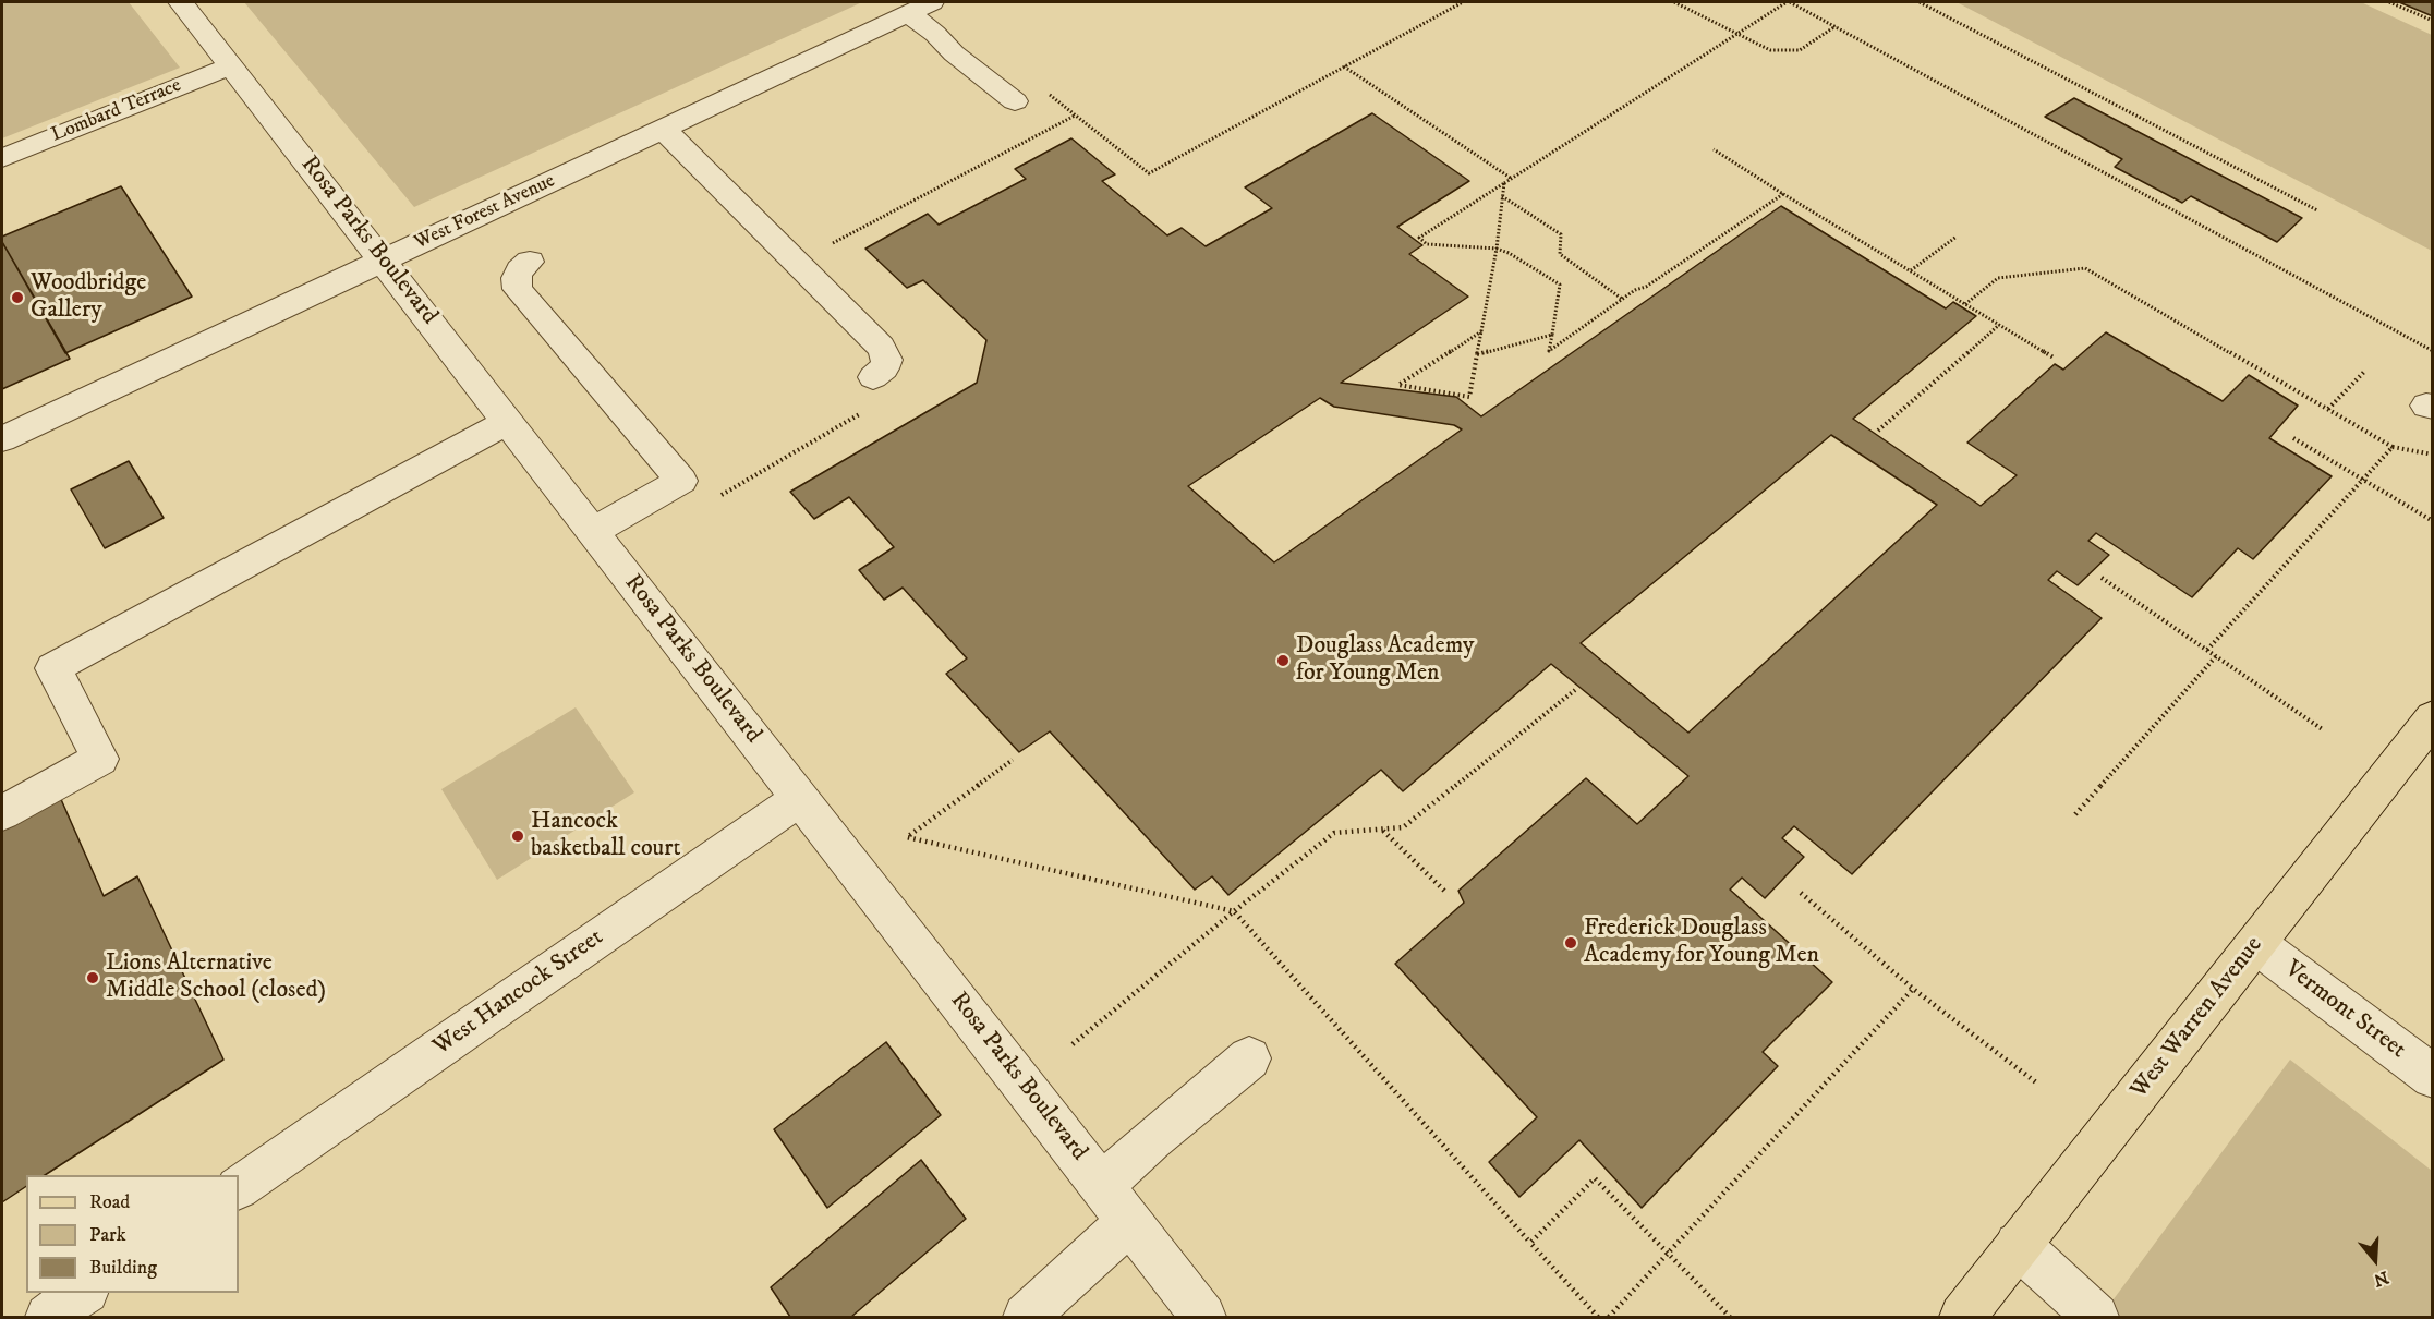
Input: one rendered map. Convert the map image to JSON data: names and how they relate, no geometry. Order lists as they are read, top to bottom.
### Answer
{
  "streets": {
    "main road": ["West Warren Avenue"],
    "street": [
      "Lombard Terrace",
      "West Forest Avenue",
      "Rosa Parks Boulevard",
      "West Hancock Street",
      "Vermont Street"
    ]
  },
  "crossings": [
    ["Lombard Terrace", "Rosa Parks Boulevard"],
    ["West Forest Avenue", "Rosa Parks Boulevard"],
    ["Rosa Parks Boulevard", "West Hancock Street"],
    ["Vermont Street", "West Warren Avenue"]
  ],
  "places": [
    "Woodbridge Gallery",
    "Douglass Academy for Young Men",
    "Hancock basketball court",
    "Frederick Douglass Academy for Young Men",
    "Lions Alternative Middle School (closed)"
  ],
  "legend": ["Road", "Park", "Building"],
  "north": "bottom"
}
